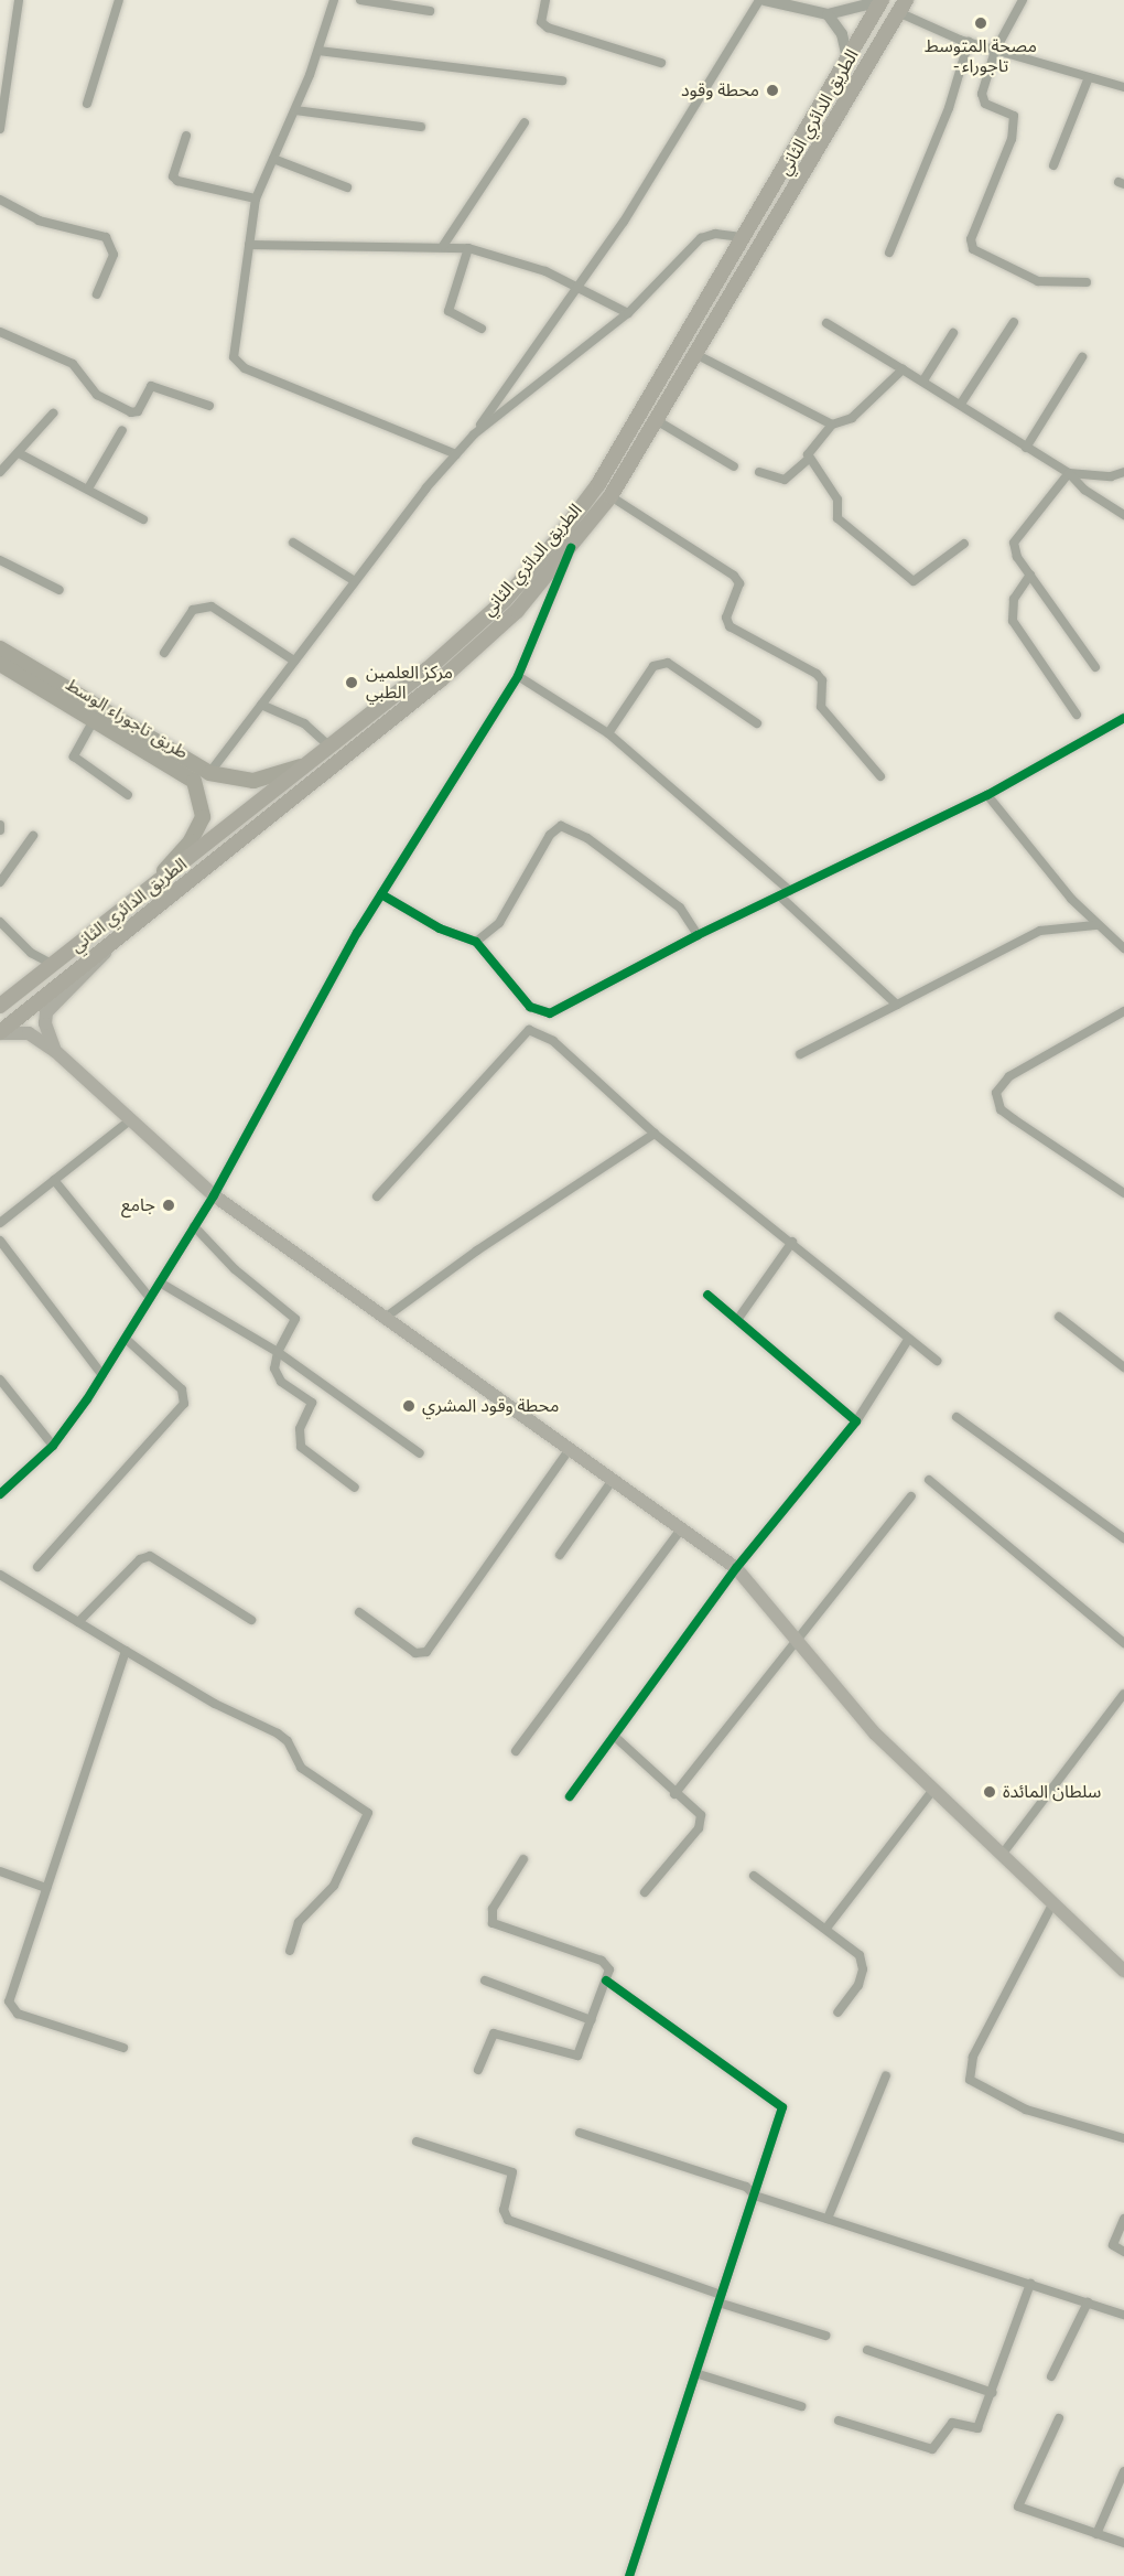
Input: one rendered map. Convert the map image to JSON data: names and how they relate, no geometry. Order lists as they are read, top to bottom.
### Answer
{
  "streets": {
    "highway": ["الطريق الدائري الثاني"],
    "main road": ["طريق تاجوراء الوسط"]
  },
  "crossings": [
    ["الطريق الدائري الثاني", "طريق تاجوراء الوسط"]
  ],
  "places": [
    "مصحة المتوسط - تاجوراء",
    "محطة وقود",
    "مركز العلمين الطبي",
    "جامع",
    "محطة وقود المشري",
    "سلطان المائدة"
  ]
}
